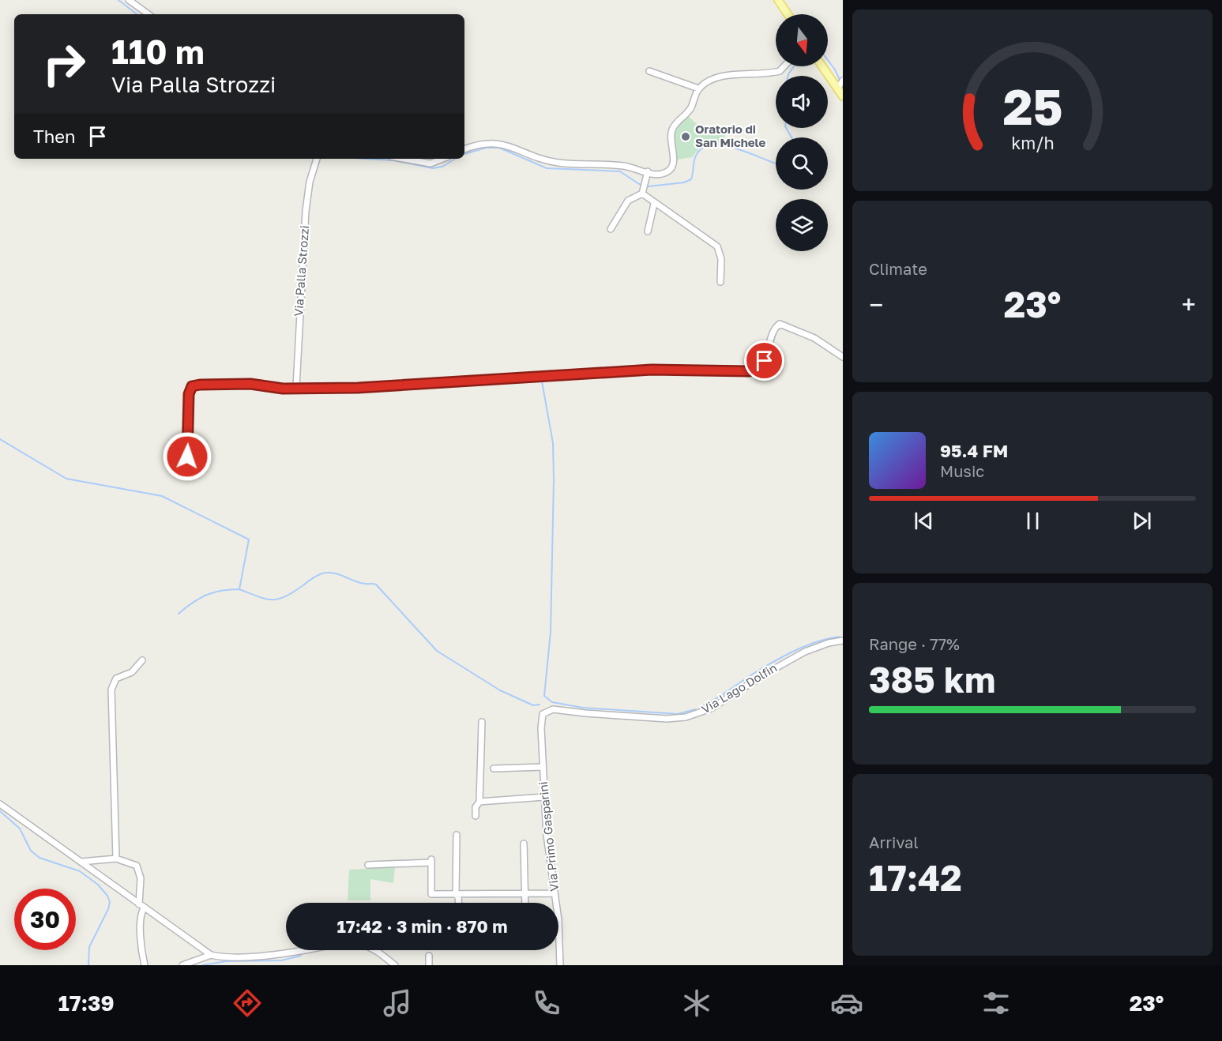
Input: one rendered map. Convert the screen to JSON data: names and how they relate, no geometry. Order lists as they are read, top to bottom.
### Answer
{
  "streets": {
    "street": ["Via Palla Strozzi", "Via Lago Dolfin", "Via Primo Gasparini"]
  },
  "crossings": [
    ["Via Lago Dolfin", "Via Primo Gasparini"]
  ],
  "places": ["Oratorio di San Michele"],
  "north": "bottom",
  "page": {
    "turn": ["110 m", "Via Palla Strozzi"],
    "then": "Then",
    "tile": [
      "Climate",
      ["Range · 77%", "385 km"],
      ["Arrival", "17:42"]
    ],
    "heat": ["−", "23°", "+"],
    "song": ["95.4 FM", "Music"],
    "limit": "30",
    "trip": "17:42 · 3 min · 870 m",
    "tabs": ["17:39", "23°"],
    "gauge": ["25", "km/h"]
  }
}
